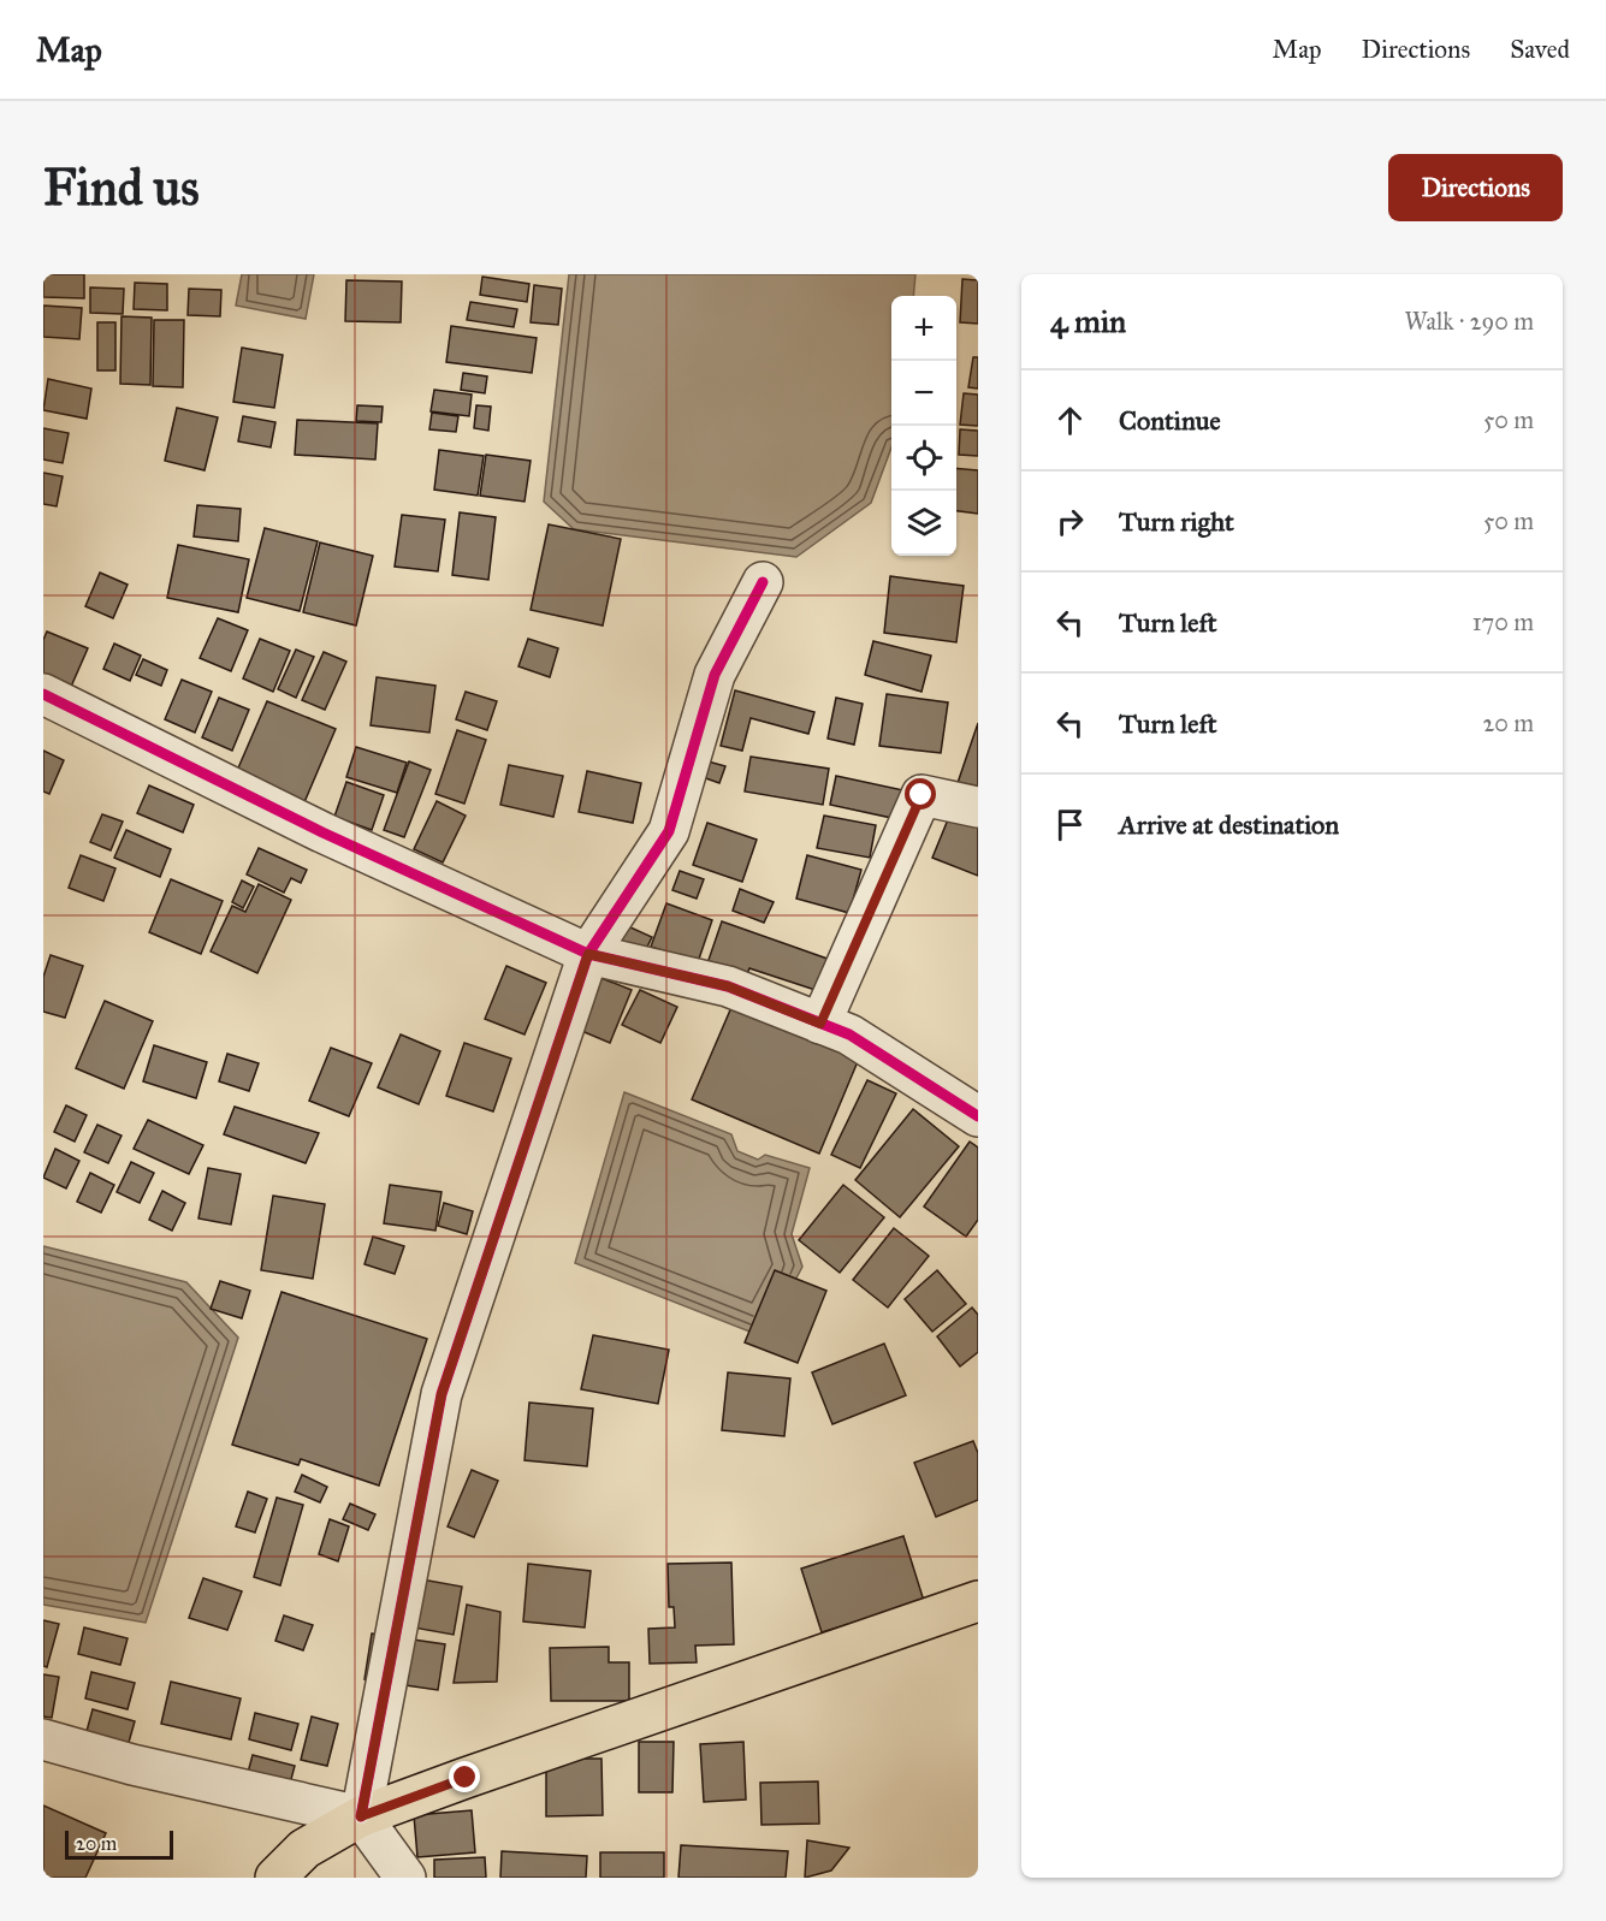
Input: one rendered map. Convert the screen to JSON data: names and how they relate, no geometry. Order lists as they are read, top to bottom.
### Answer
{
  "scale_bar": "20 m",
  "page": {
    "header": "Map",
    "nav": ["Map", "Directions", "Saved"],
    "buttons": "Directions",
    "title": "Find us",
    "heading": ["4 min", "Walk · 290 m"],
    "map_buttons": ["+", "−"],
    "list": [
      ["Continue", "50 m"],
      ["Turn right", "50 m"],
      ["Turn left", "170 m"],
      ["Turn left", "20 m"],
      "Arrive at destination"
    ],
    "scale": "20 m"
  }
}
